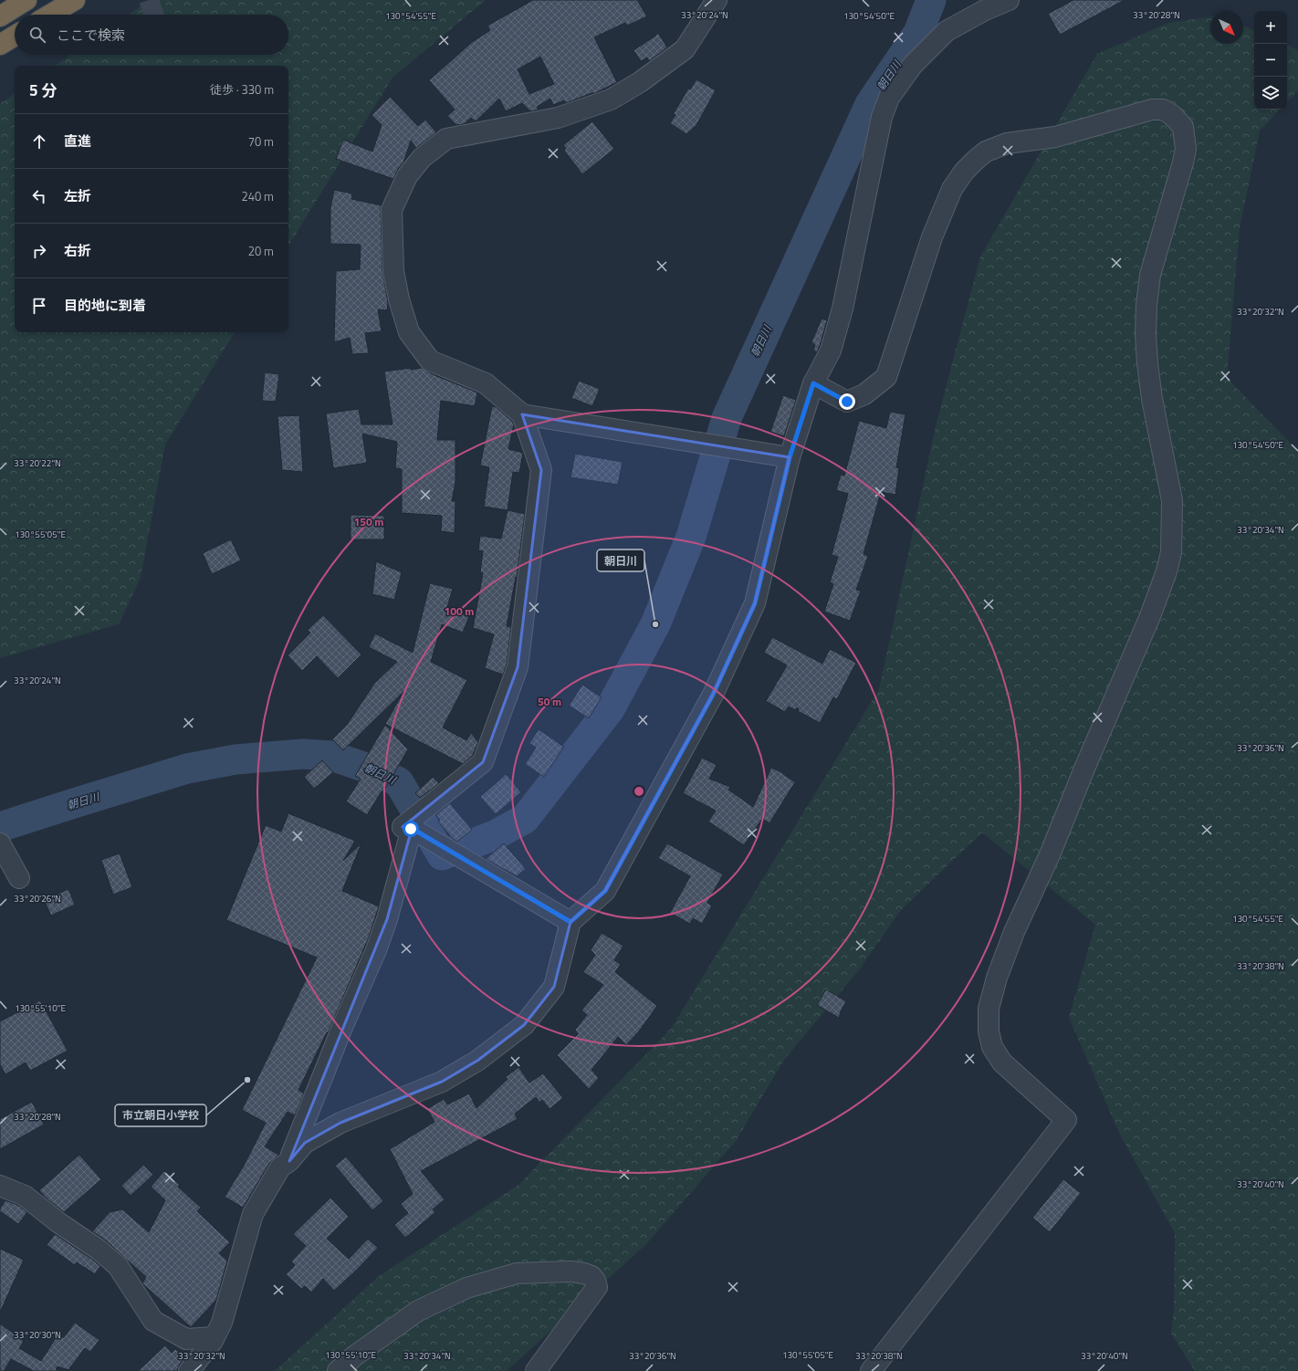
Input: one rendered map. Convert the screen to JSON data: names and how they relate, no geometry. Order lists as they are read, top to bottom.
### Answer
{
  "water": ["朝日川"],
  "places": ["朝日川", "市立朝日小学校"],
  "north": "bottom right",
  "page": {
    "map_buttons": ["+", "−"],
    "search": "ここで検索",
    "heading": ["5 分", "徒歩 · 330 m"],
    "list": [
      ["直進", "70 m"],
      ["左折", "240 m"],
      ["右折", "20 m"],
      "目的地に到着"
    ]
  },
  "coordinates": [
    "33°20'24\"N",
    "33°20'28\"N",
    "130°54'55\"E",
    "130°54'50\"E",
    "33°20'32\"N",
    "33°20'22\"N",
    "33°20'34\"N",
    "130°55'05\"E",
    "33°20'36\"N",
    "33°20'26\"N",
    "33°20'38\"N",
    "130°55'10\"E",
    "33°20'40\"N",
    "33°20'30\"N"
  ],
  "rings": ["150 m", "100 m", "50 m"]
}
